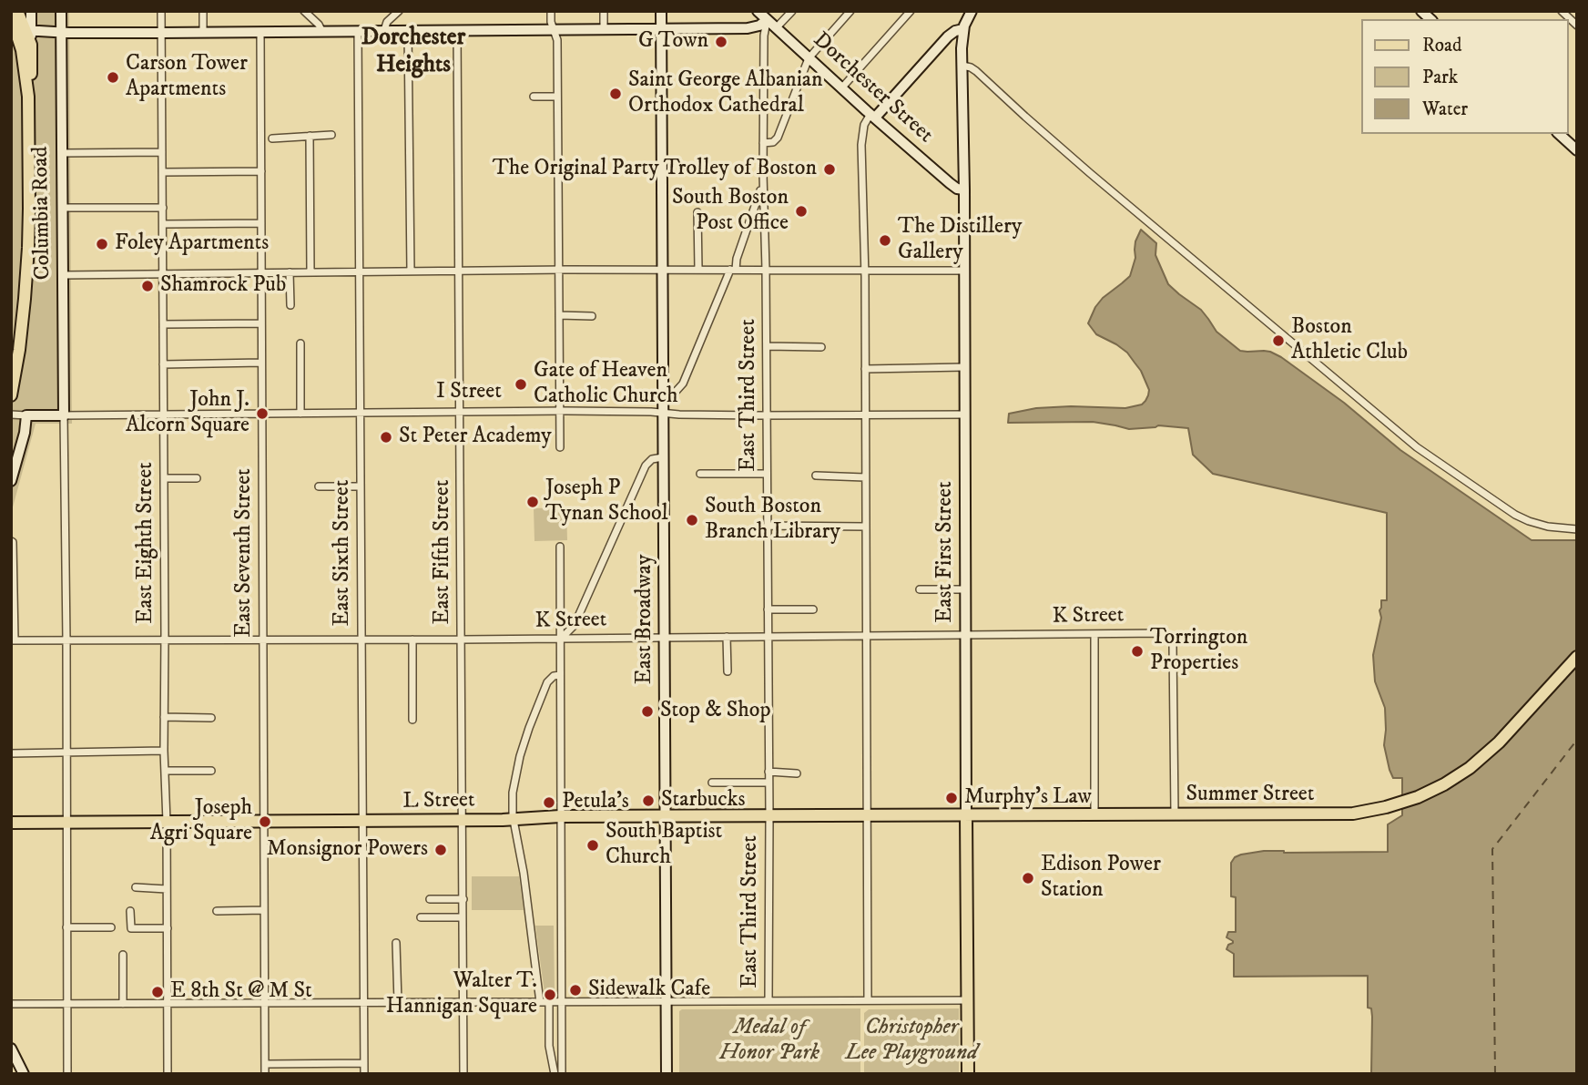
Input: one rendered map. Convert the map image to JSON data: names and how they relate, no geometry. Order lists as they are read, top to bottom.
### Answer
{
  "streets": {
    "main road": [
      "Dorchester Street",
      "Columbia Road",
      "I Street",
      "East First Street",
      "East Broadway",
      "Summer Street",
      "L Street"
    ],
    "street": [
      "East Third Street",
      "East Eighth Street",
      "East Fifth Street",
      "East Seventh Street",
      "East Sixth Street",
      "K Street"
    ]
  },
  "crossings": [
    ["Dorchester Street", "East Third Street"],
    ["Dorchester Street", "East First Street"],
    ["Columbia Road", "I Street"],
    ["I Street", "East Third Street"],
    ["I Street", "East Eighth Street"],
    ["I Street", "East Fifth Street"],
    ["I Street", "East First Street"],
    ["I Street", "East Seventh Street"],
    ["I Street", "East Sixth Street"],
    ["I Street", "East Broadway"],
    ["East Third Street", "K Street"],
    ["East Third Street", "L Street"],
    ["East Eighth Street", "K Street"],
    ["East Eighth Street", "L Street"],
    ["East Fifth Street", "K Street"],
    ["East Fifth Street", "L Street"],
    ["East First Street", "K Street"],
    ["East First Street", "Summer Street"],
    ["East Seventh Street", "K Street"],
    ["East Seventh Street", "L Street"],
    ["East Sixth Street", "K Street"],
    ["East Sixth Street", "L Street"],
    ["K Street", "East Broadway"],
    ["K Street", "Summer Street"],
    ["East Broadway", "L Street"],
    ["Summer Street", "L Street"]
  ],
  "districts": ["Dorchester Heights"],
  "parks": ["Medal of Honor Park", "Christopher Lee Playground"],
  "places": [
    "G Town",
    "Carson Tower Apartments",
    "Saint George Albanian Orthodox Cathedral",
    "The Original Party Trolley of Boston",
    "South Boston Post Office",
    "The Distillery Gallery",
    "Foley Apartments",
    "Shamrock Pub",
    "Boston Athletic Club",
    "Gate of Heaven Catholic Church",
    "John J. Alcorn Square",
    "St Peter Academy",
    "Joseph P Tynan School",
    "South Boston Branch Library",
    "Torrington Properties",
    "Stop & Shop",
    "Murphy's Law",
    "Starbucks",
    "Petula’s",
    "Joseph Agri Square",
    "South Baptist Church",
    "Monsignor Powers",
    "Edison Power Station",
    "Sidewalk Cafe",
    "E 8th St @ M St",
    "Walter T. Hannigan Square"
  ],
  "legend": ["Road", "Park", "Water"]
}
